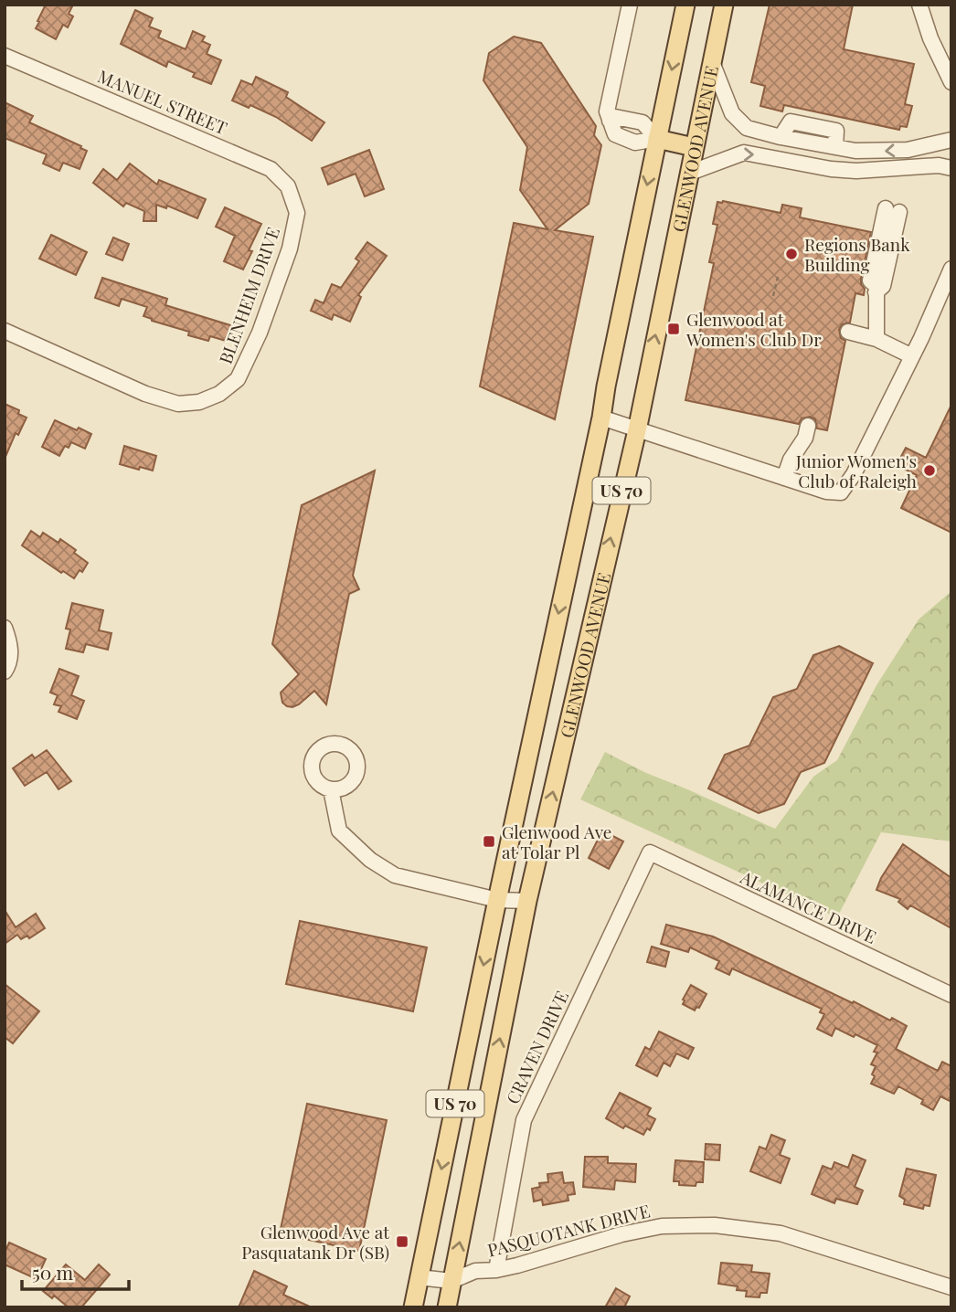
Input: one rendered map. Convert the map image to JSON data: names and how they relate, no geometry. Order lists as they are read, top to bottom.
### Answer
{
  "streets": {
    "main road": ["GLENWOOD AVENUE", "US 70"],
    "street": [
      "MANUEL STREET",
      "BLENHEIM DRIVE",
      "ALAMANCE DRIVE",
      "CRAVEN DRIVE",
      "PASQUOTANK DRIVE"
    ]
  },
  "crossings": [
    ["MANUEL STREET", "BLENHEIM DRIVE"],
    ["GLENWOOD AVENUE", "PASQUOTANK DRIVE"],
    ["ALAMANCE DRIVE", "CRAVEN DRIVE"],
    ["CRAVEN DRIVE", "PASQUOTANK DRIVE"]
  ],
  "places": {
    "other": ["Regions Bank Building", "Junior Women's Club of Raleigh"],
    "transit": ["Glenwood at Women's Club Dr", "Glenwood Ave at Tolar Pl", "Glenwood Ave at Pasquatank Dr (SB)"]
  },
  "scale_bar": "50 m"
}
